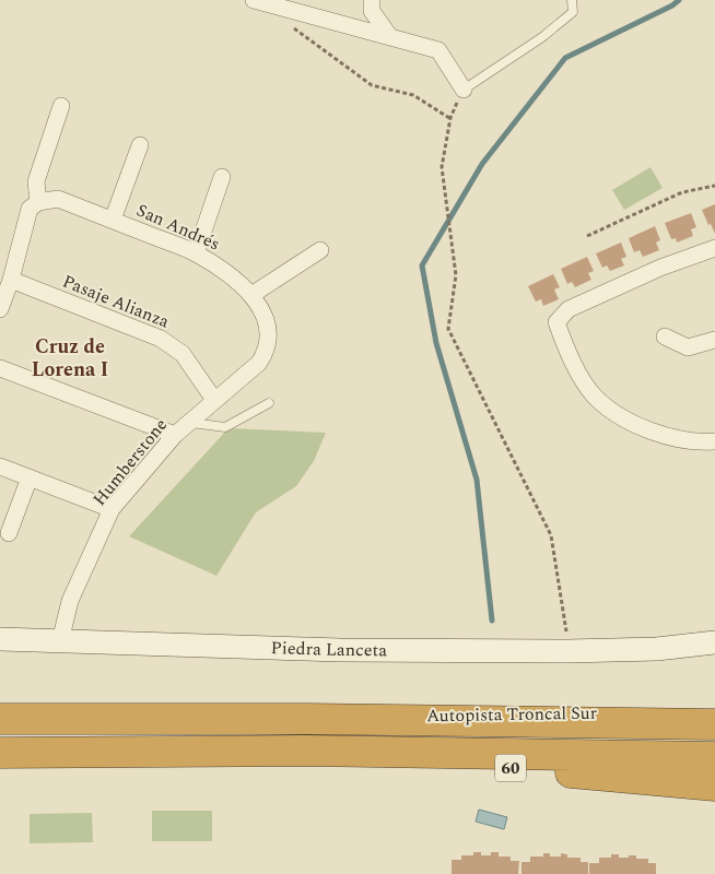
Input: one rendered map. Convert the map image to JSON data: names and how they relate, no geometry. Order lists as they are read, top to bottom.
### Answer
{
  "streets": {
    "highway": ["Autopista Troncal Sur", "60"],
    "street": [
      "San Andrés",
      "Pasaje Alianza",
      "Humberstone",
      "Piedra Lanceta"
    ]
  },
  "crossings": [
    ["San Andrés", "Humberstone"],
    ["Pasaje Alianza", "Humberstone"],
    ["Humberstone", "Piedra Lanceta"]
  ],
  "districts": ["Cruz de Lorena I"]
}
